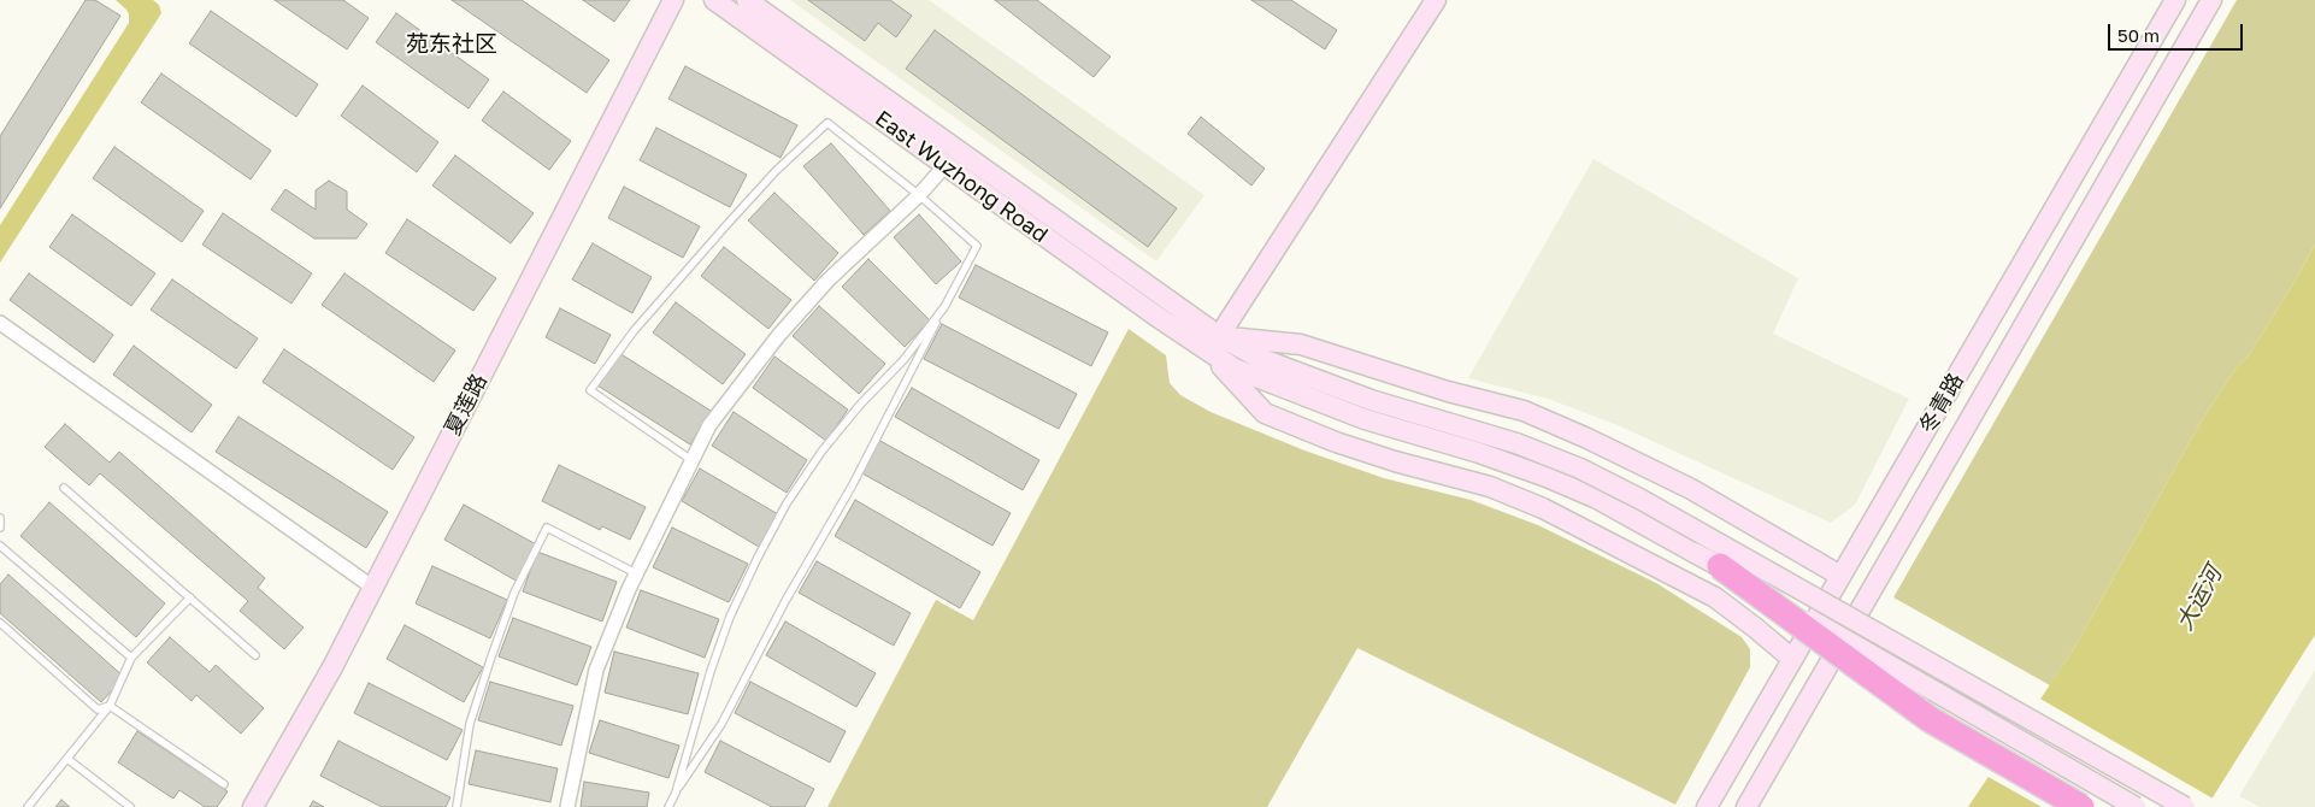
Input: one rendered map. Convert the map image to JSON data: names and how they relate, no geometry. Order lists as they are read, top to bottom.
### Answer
{
  "streets": {
    "main road": ["East Wuzhong Road", "冬青路", "夏莲路"]
  },
  "districts": ["苑东社区"],
  "water": ["大运河"],
  "scale_bar": "50 m"
}
